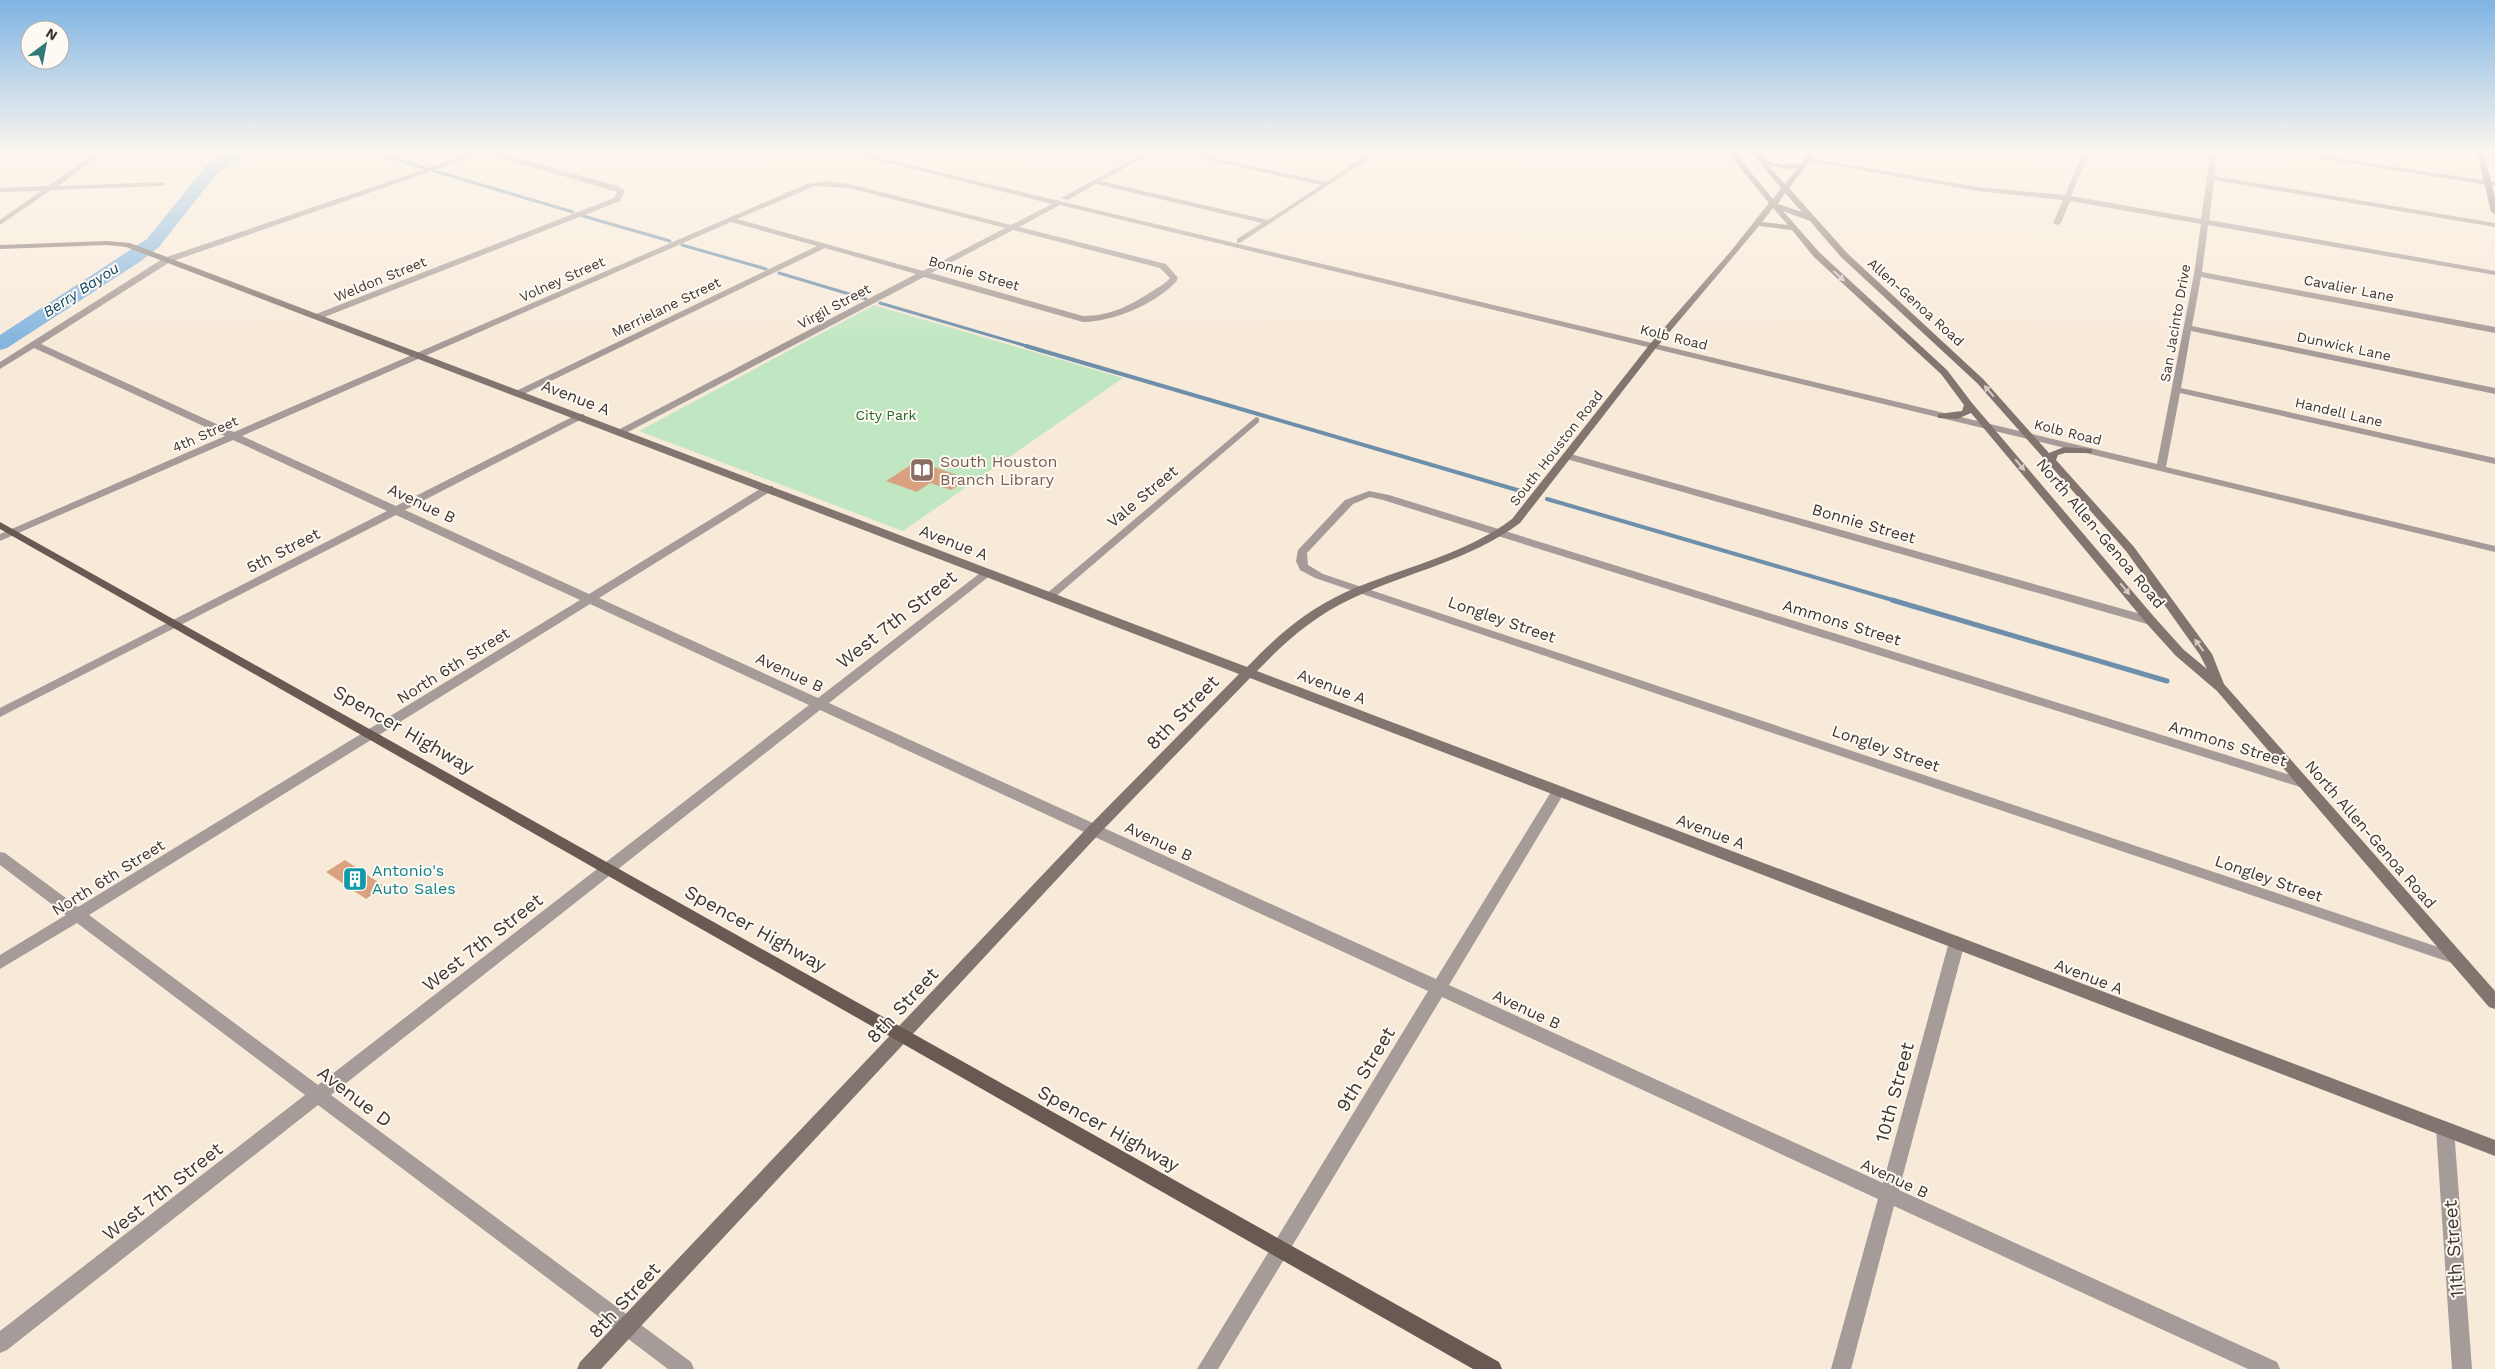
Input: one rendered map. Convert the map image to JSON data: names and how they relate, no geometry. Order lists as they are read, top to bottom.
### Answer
{
  "streets": {
    "main road": ["Spencer Highway"],
    "street": [
      "Bonnie Street",
      "Weldon Street",
      "Volney Street",
      "Cavalier Lane",
      "Allen-Genoa Road",
      "Virgil Street",
      "Merrielane Street",
      "San Jacinto Drive",
      "Kolb Road",
      "Dunwick Lane",
      "Avenue A",
      "Handell Lane",
      "4th Street",
      "South Houston Road",
      "Vale Street",
      "Avenue B",
      "North Allen-Genoa Road",
      "5th Street",
      "West 7th Street",
      "Longley Street",
      "Ammons Street",
      "North 6th Street",
      "8th Street",
      "9th Street",
      "10th Street",
      "Avenue D",
      "11th Street"
    ]
  },
  "crossings": [
    ["Bonnie Street", "Volney Street"],
    ["Bonnie Street", "Virgil Street"],
    ["Bonnie Street", "Merrielane Street"],
    ["Bonnie Street", "South Houston Road"],
    ["Bonnie Street", "North Allen-Genoa Road"],
    ["Weldon Street", "Avenue A"],
    ["Volney Street", "Virgil Street"],
    ["Volney Street", "Avenue A"],
    ["Volney Street", "4th Street"],
    ["Cavalier Lane", "San Jacinto Drive"],
    ["Allen-Genoa Road", "North Allen-Genoa Road"],
    ["Virgil Street", "Avenue A"],
    ["Merrielane Street", "Avenue A"],
    ["San Jacinto Drive", "Kolb Road"],
    ["San Jacinto Drive", "Dunwick Lane"],
    ["San Jacinto Drive", "Handell Lane"],
    ["Kolb Road", "South Houston Road"],
    ["Kolb Road", "North Allen-Genoa Road"],
    ["Avenue A", "4th Street"],
    ["Avenue A", "South Houston Road"],
    ["Avenue A", "Vale Street"],
    ["Avenue A", "5th Street"],
    ["Avenue A", "West 7th Street"],
    ["Avenue A", "North 6th Street"],
    ["Avenue A", "8th Street"],
    ["Avenue A", "9th Street"],
    ["Avenue A", "10th Street"],
    ["Avenue A", "11th Street"],
    ["4th Street", "Avenue B"],
    ["4th Street", "Spencer Highway"],
    ["South Houston Road", "Longley Street"],
    ["South Houston Road", "Ammons Street"],
    ["South Houston Road", "8th Street"],
    ["Avenue B", "5th Street"],
    ["Avenue B", "West 7th Street"],
    ["Avenue B", "North 6th Street"],
    ["Avenue B", "8th Street"],
    ["Avenue B", "9th Street"],
    ["Avenue B", "10th Street"],
    ["North Allen-Genoa Road", "Longley Street"],
    ["North Allen-Genoa Road", "Ammons Street"],
    ["5th Street", "Spencer Highway"],
    ["West 7th Street", "Spencer Highway"],
    ["West 7th Street", "Avenue D"],
    ["Longley Street", "Ammons Street"],
    ["North 6th Street", "Spencer Highway"],
    ["North 6th Street", "Avenue D"],
    ["8th Street", "Spencer Highway"],
    ["8th Street", "Avenue D"],
    ["Spencer Highway", "9th Street"]
  ],
  "water": ["Berry Bayou"],
  "parks": ["City Park"],
  "places": {
    "library": ["South Houston Branch Library"],
    "building": ["Antonio's Auto Sales"]
  },
  "north": "top right"
}
